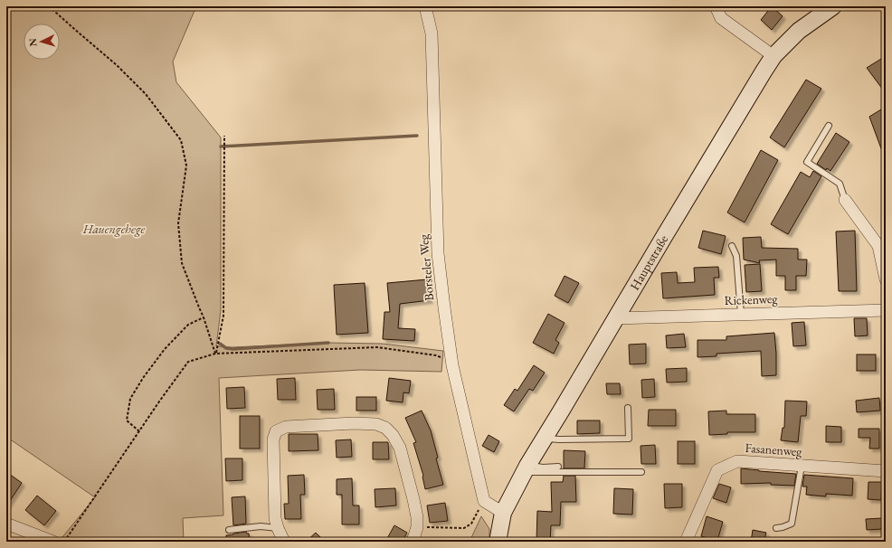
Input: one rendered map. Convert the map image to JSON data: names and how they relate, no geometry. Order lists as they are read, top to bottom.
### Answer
{
  "streets": {
    "main road": ["Hauptstraße"],
    "street": ["Borsteler Weg", "Rickenweg", "Fasanenweg"]
  },
  "crossings": [
    ["Hauptstraße", "Rickenweg"]
  ],
  "parks": ["Hauengehege"],
  "north": "left"
}
